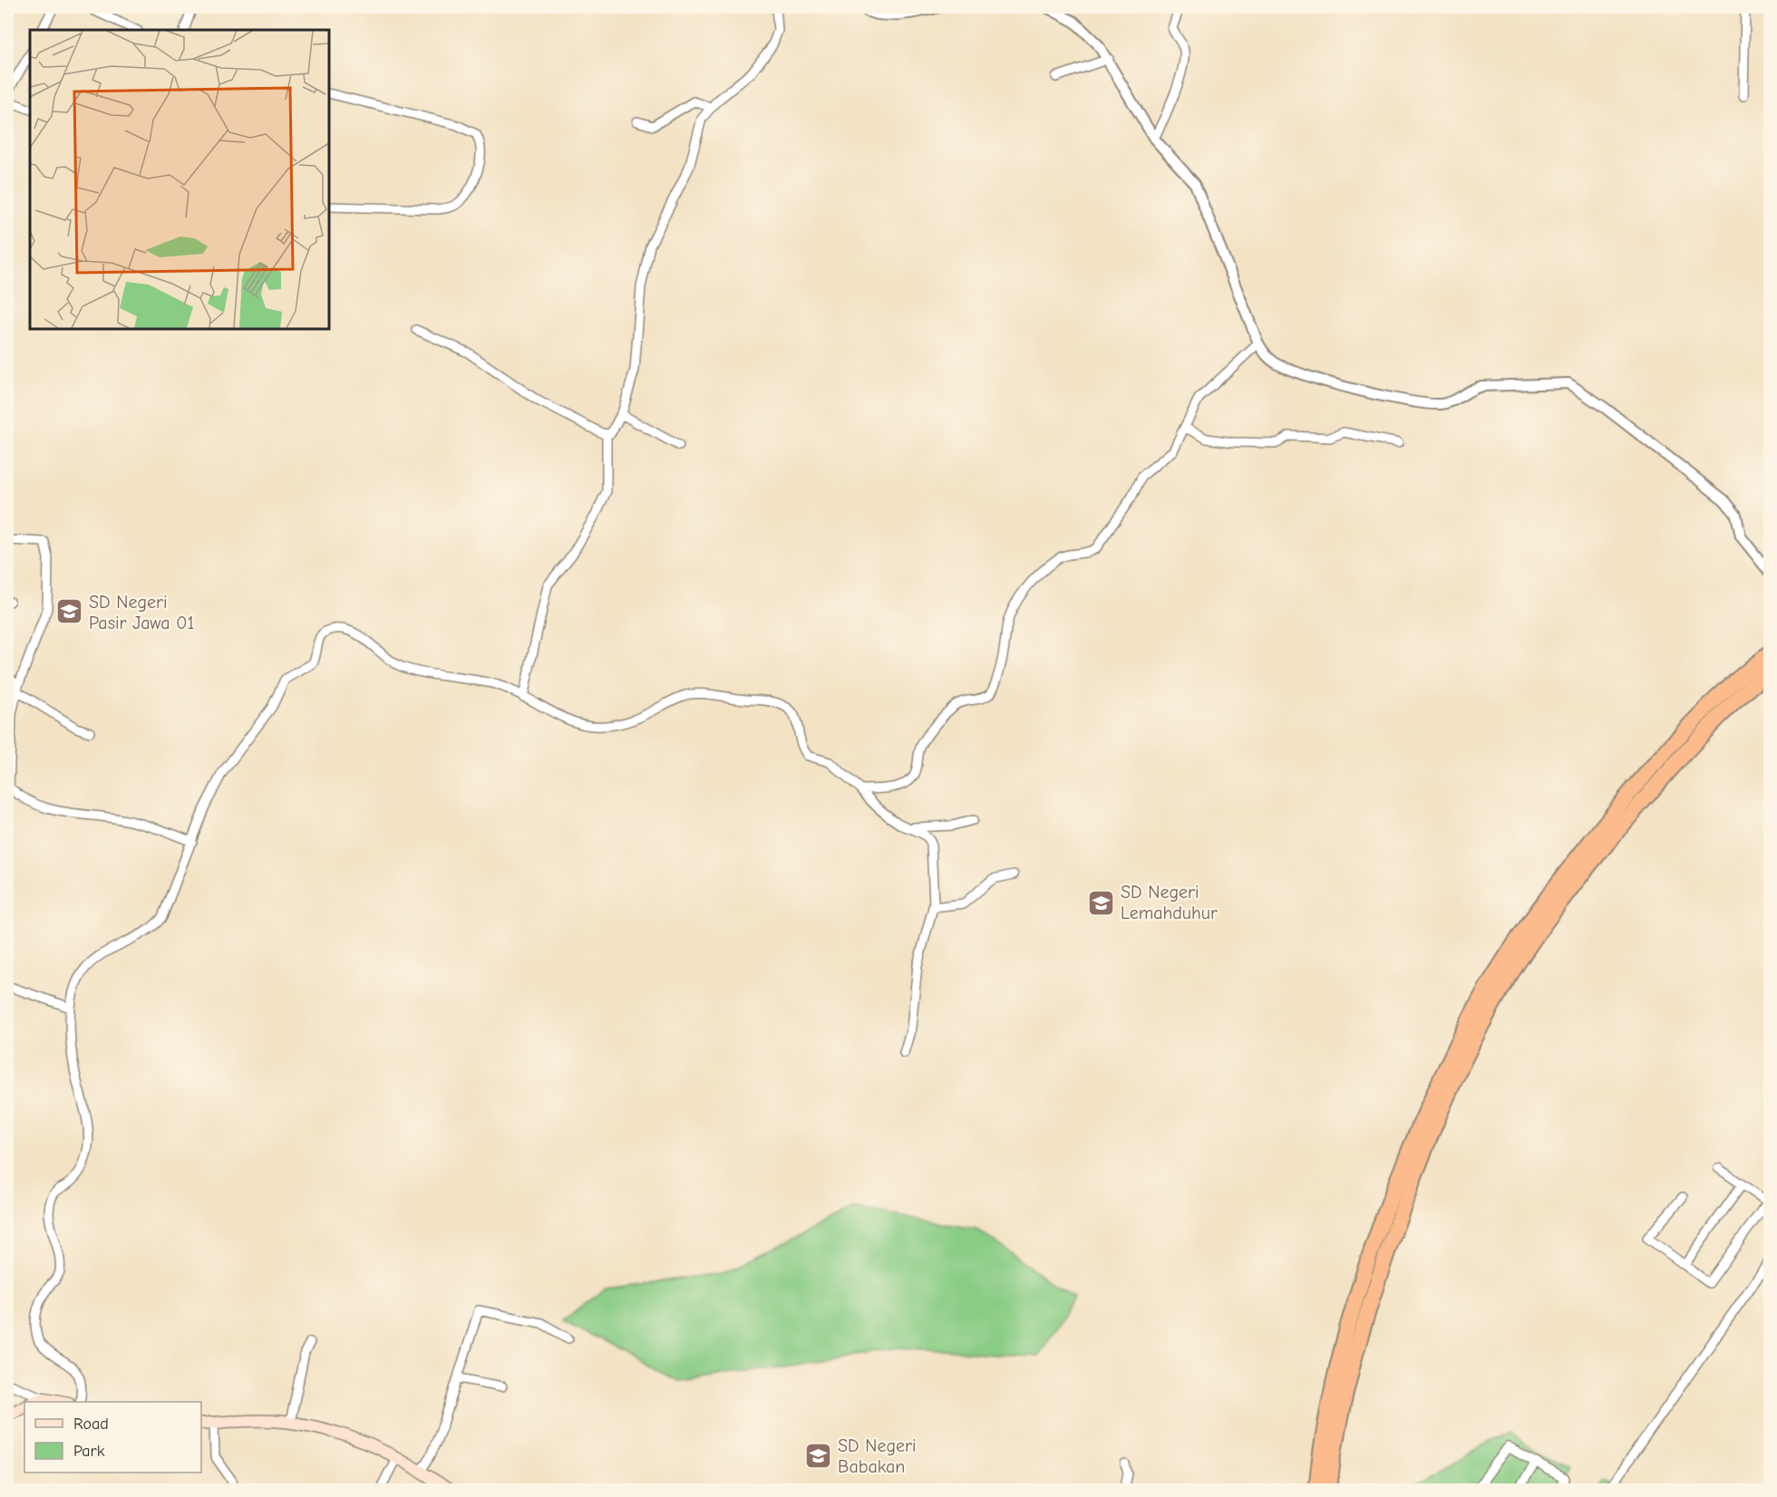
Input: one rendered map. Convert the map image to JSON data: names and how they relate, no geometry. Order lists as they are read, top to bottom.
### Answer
{
  "places": {
    "school or university": ["SD Negeri Pasir Jawa 01", "SD Negeri Lemahduhur", "SD Negeri Babakan"]
  },
  "legend": ["Road", "Park"]
}
